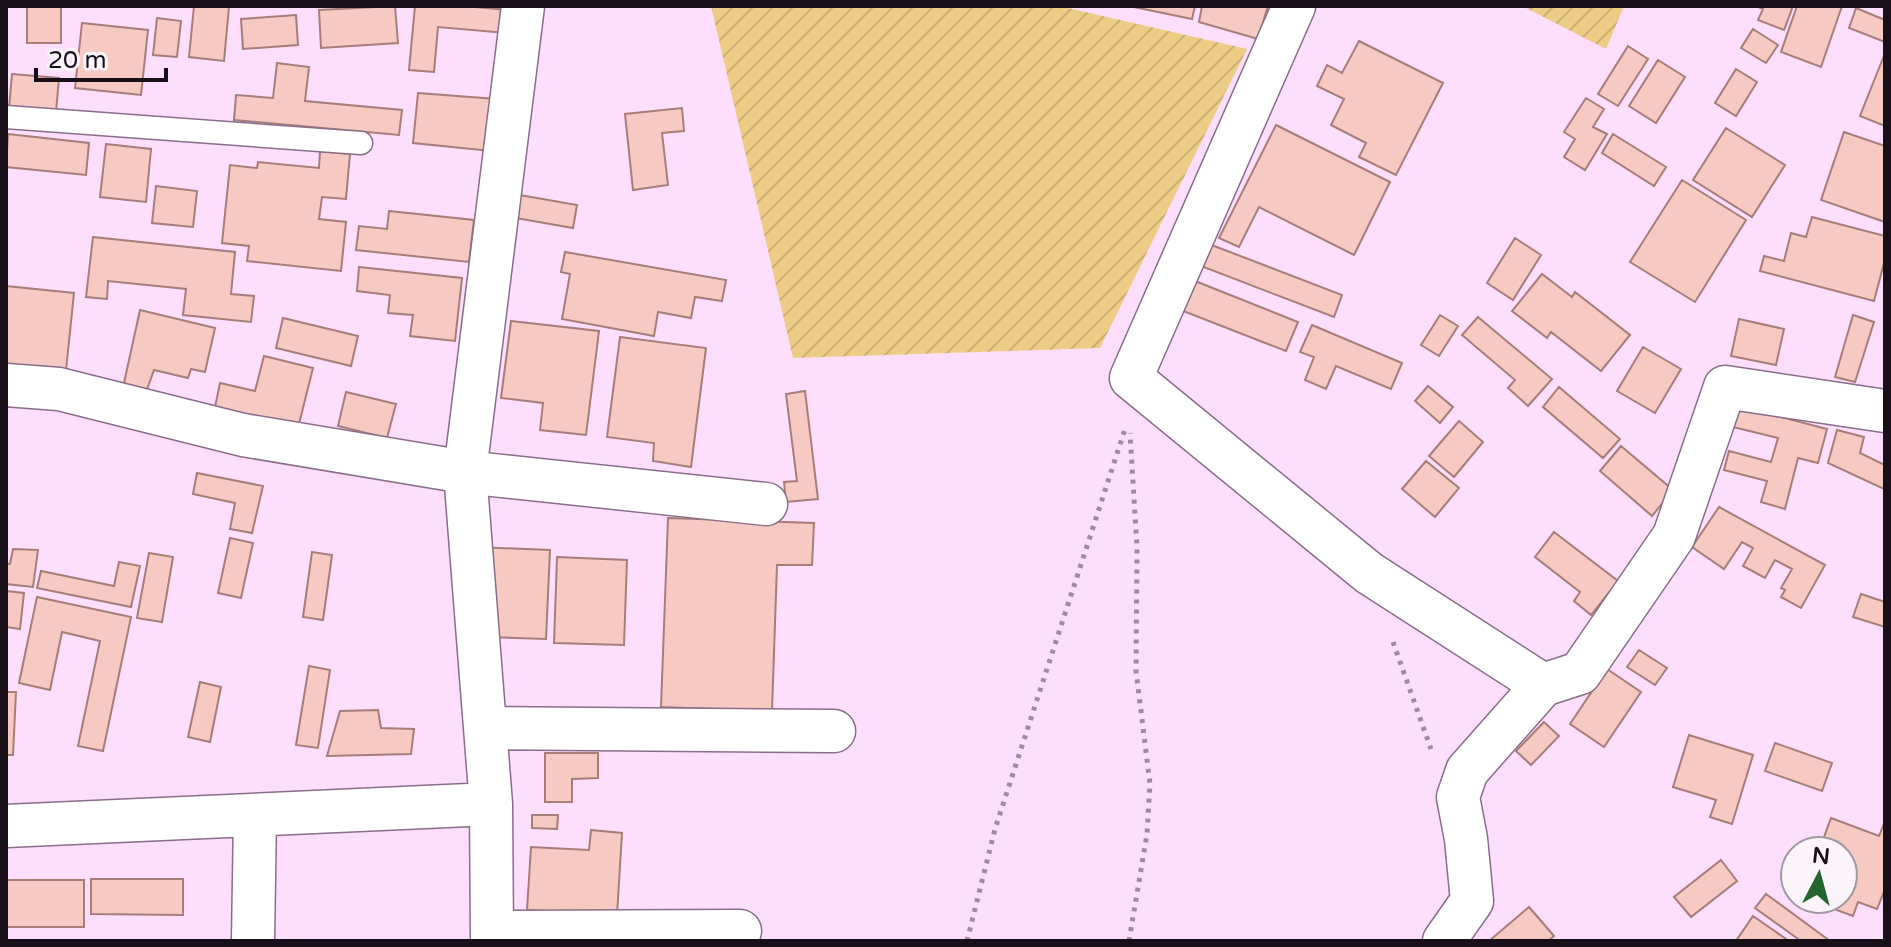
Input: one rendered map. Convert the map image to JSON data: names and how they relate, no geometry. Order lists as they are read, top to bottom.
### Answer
{
  "scale_bar": "20 m",
  "north": "top"
}
